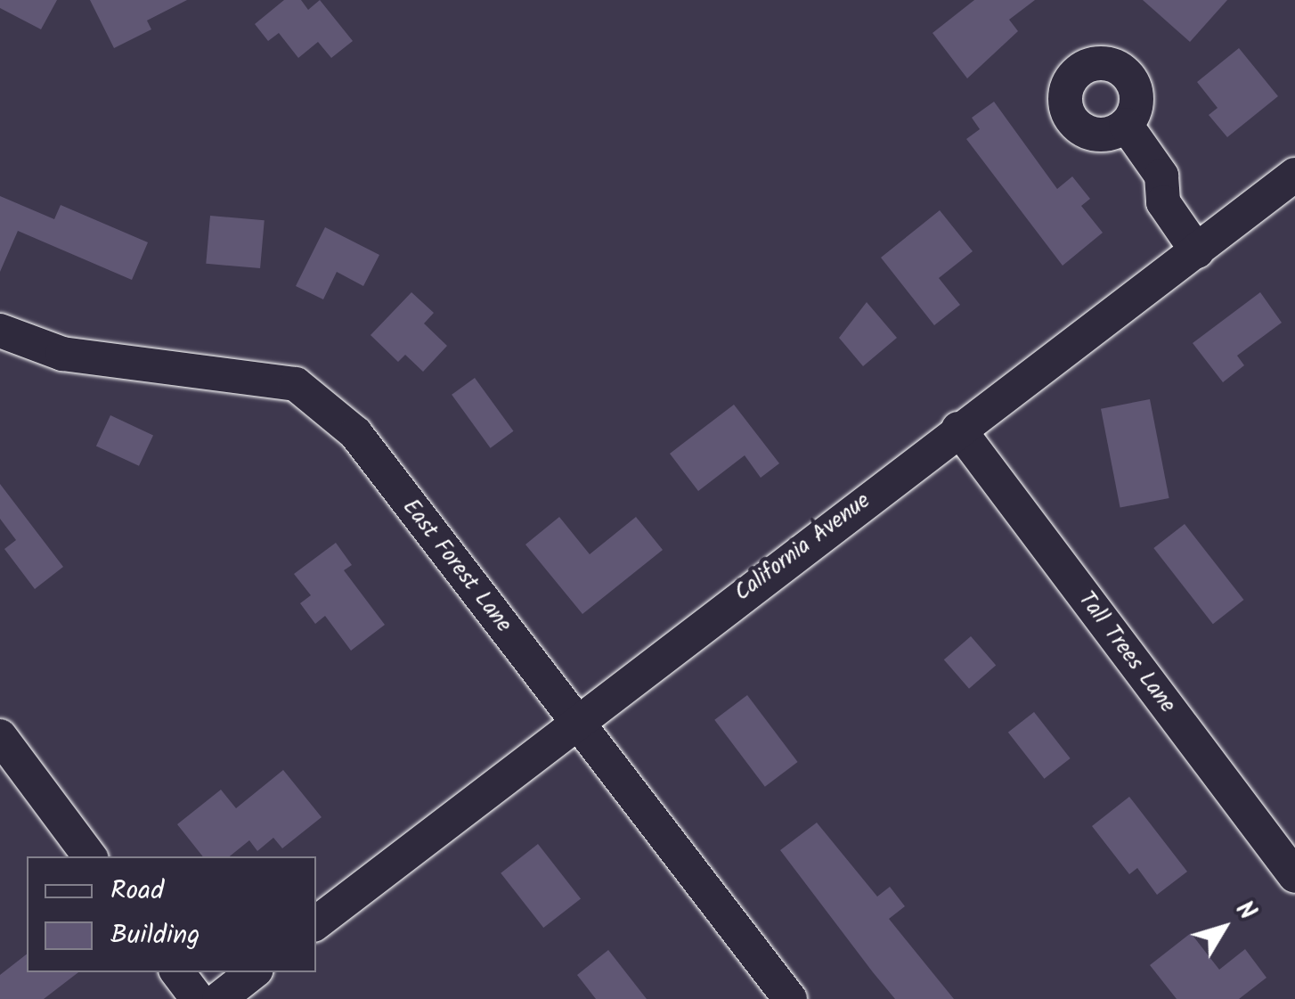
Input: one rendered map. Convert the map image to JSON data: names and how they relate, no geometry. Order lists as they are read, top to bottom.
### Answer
{
  "streets": {
    "street": ["California Avenue", "East Forest Lane", "Tall Trees Lane"]
  },
  "crossings": [
    ["California Avenue", "East Forest Lane"],
    ["California Avenue", "Tall Trees Lane"]
  ],
  "legend": ["Road", "Building"],
  "north": "top right"
}
